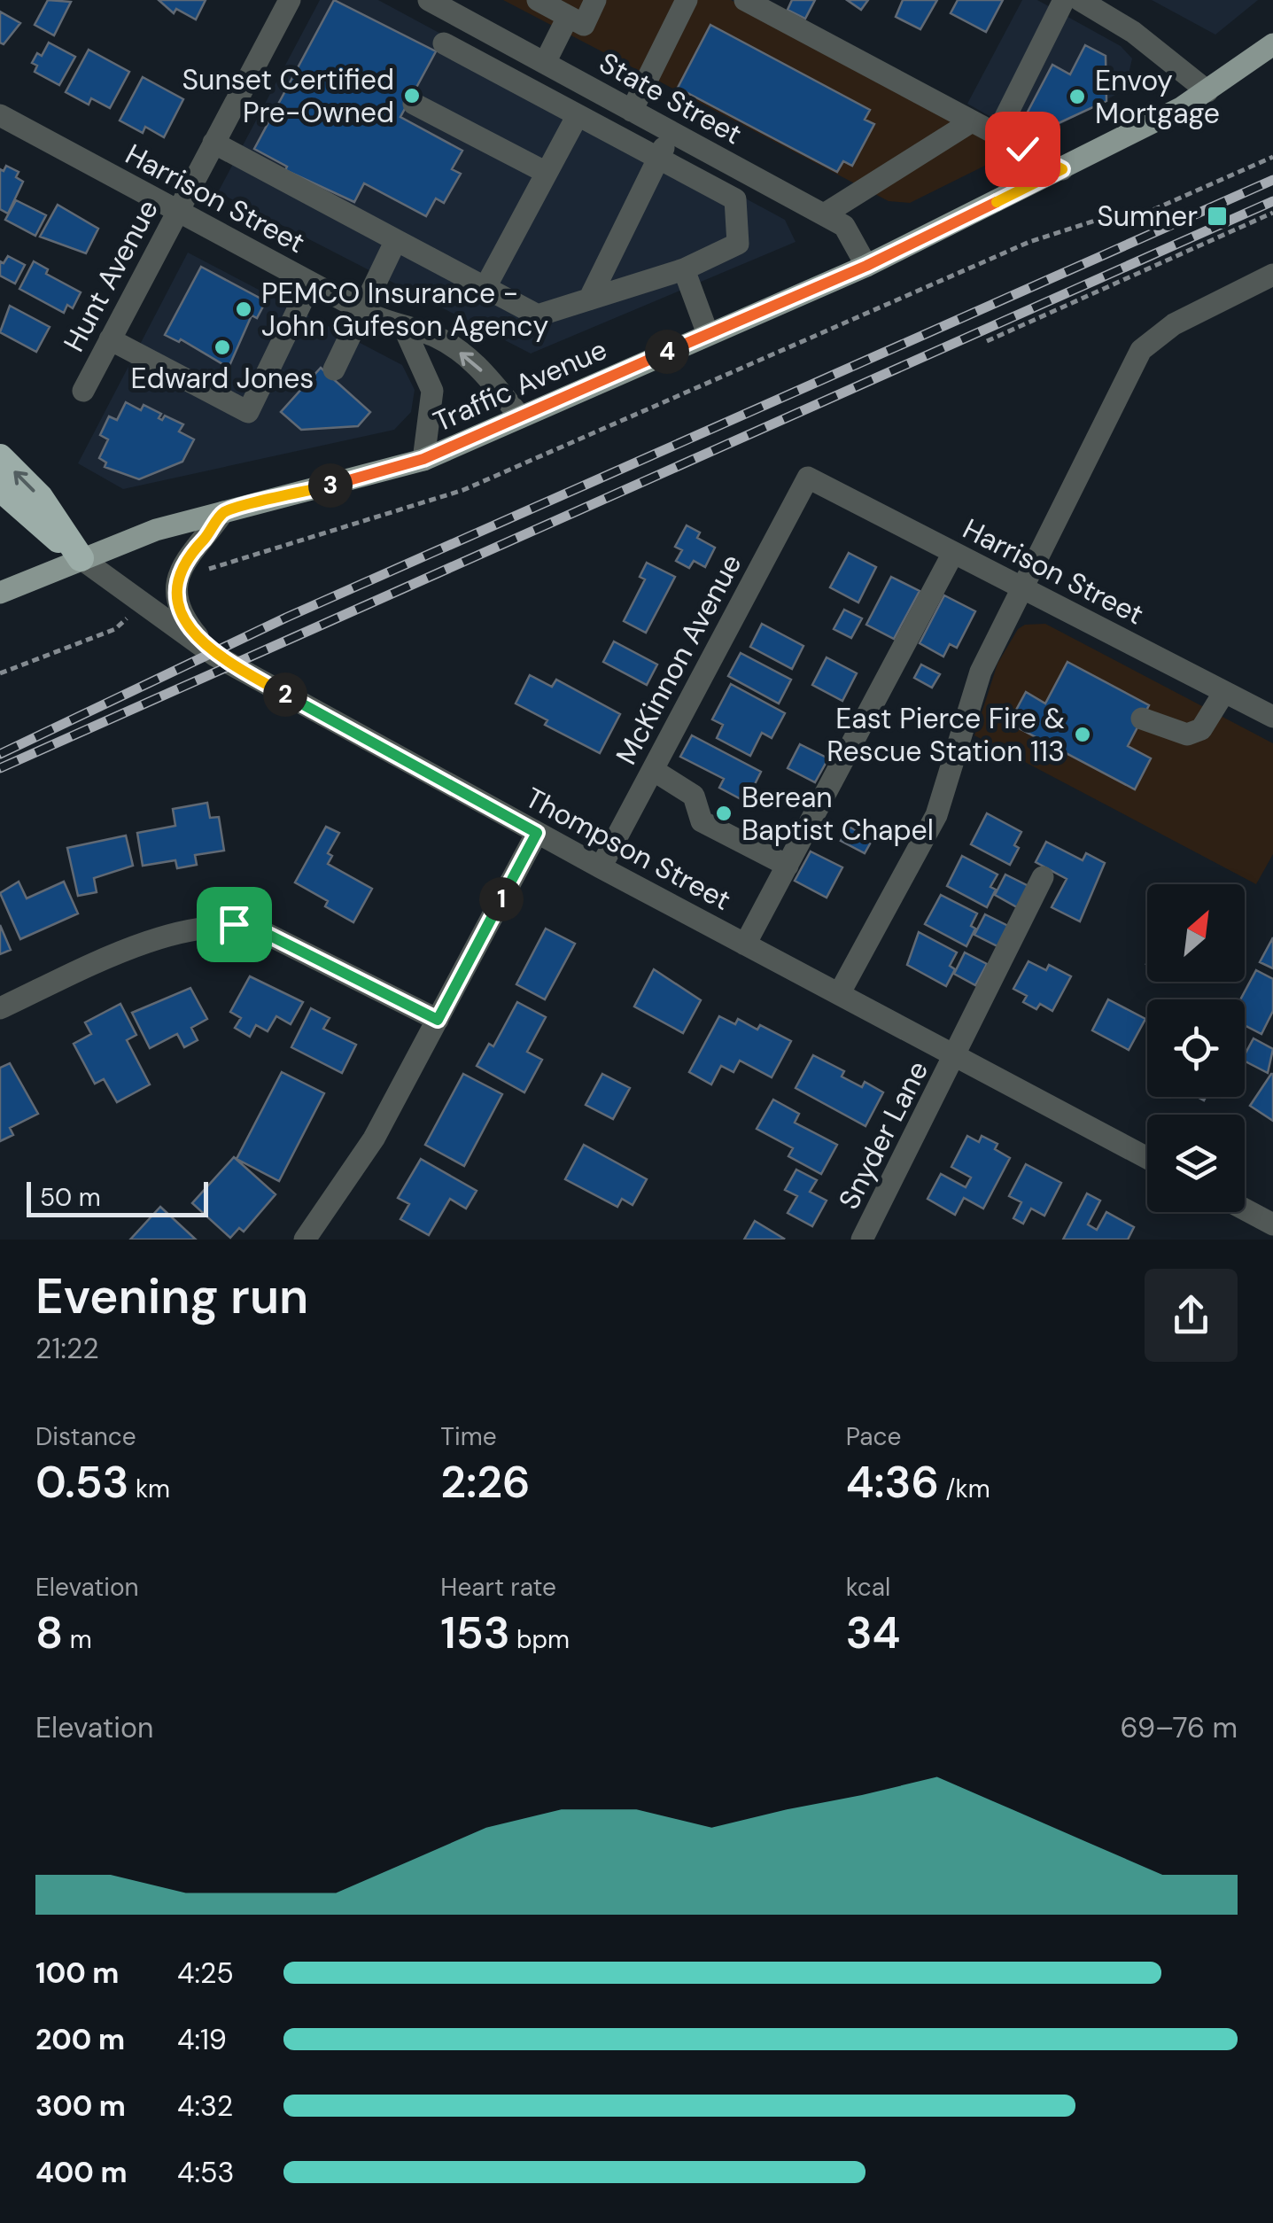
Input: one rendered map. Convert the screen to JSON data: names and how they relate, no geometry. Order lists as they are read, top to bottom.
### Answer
{
  "streets": {
    "main road": ["Traffic Avenue"],
    "street": [
      "State Street",
      "Harrison Street",
      "Hunt Avenue",
      "McKinnon Avenue",
      "Thompson Street",
      "Snyder Lane"
    ]
  },
  "crossings": [
    ["State Street", "Traffic Avenue"],
    ["Harrison Street", "Hunt Avenue"],
    ["Harrison Street", "Traffic Avenue"],
    ["Harrison Street", "McKinnon Avenue"],
    ["Traffic Avenue", "Thompson Street"],
    ["McKinnon Avenue", "Thompson Street"],
    ["Thompson Street", "Snyder Lane"]
  ],
  "places": {
    "other": [
      "Sunset Certified Pre-Owned",
      "Envoy Mortgage",
      "PEMCO Insurance - John Gufeson Agency",
      "Edward Jones",
      "East Pierce Fire & Rescue Station 113",
      "Berean Baptist Chapel"
    ],
    "transit": ["Sumner"]
  },
  "scale_bar": "50 m",
  "north": "top right",
  "page": {
    "pins": [
      "4",
      "3",
      "2",
      "1"
    ],
    "scale": "50 m",
    "heading": ["Evening run", "21:22"],
    "stats": [
      ["Distance", "0.53 km"],
      ["Time", "2:26"],
      ["Pace", "4:36 /km"],
      ["Elevation", "8 m"],
      ["Heart rate", "153 bpm"],
      ["kcal", "34"]
    ],
    "chart": ["Elevation", "69–76 m"],
    "list": [
      {
        "name": "100 m",
        "note": "4:25"
      },
      {
        "name": "200 m",
        "note": "4:19"
      },
      {
        "name": "300 m",
        "note": "4:32"
      },
      {
        "name": "400 m",
        "note": "4:53"
      }
    ]
  }
}
